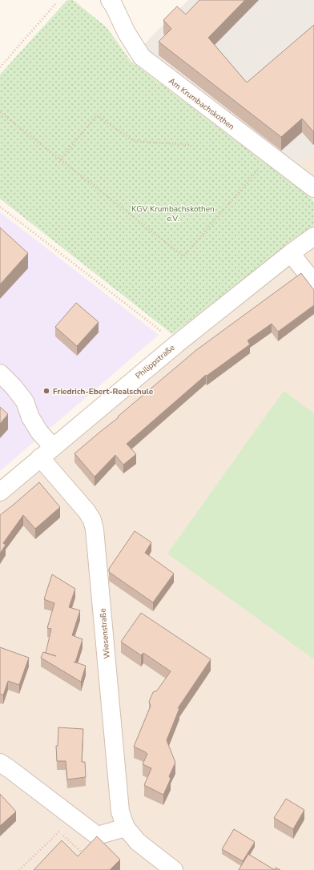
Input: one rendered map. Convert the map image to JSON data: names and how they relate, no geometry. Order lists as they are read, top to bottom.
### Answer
{
  "streets": {
    "street": ["Am Krumbachskothen", "Philippstraße", "Wiesenstraße"]
  },
  "crossings": [
    ["Philippstraße", "Wiesenstraße"]
  ],
  "parks": ["KGV Krumbachskothen e.V."],
  "places": ["Friedrich-Ebert-Realschule"]
}
